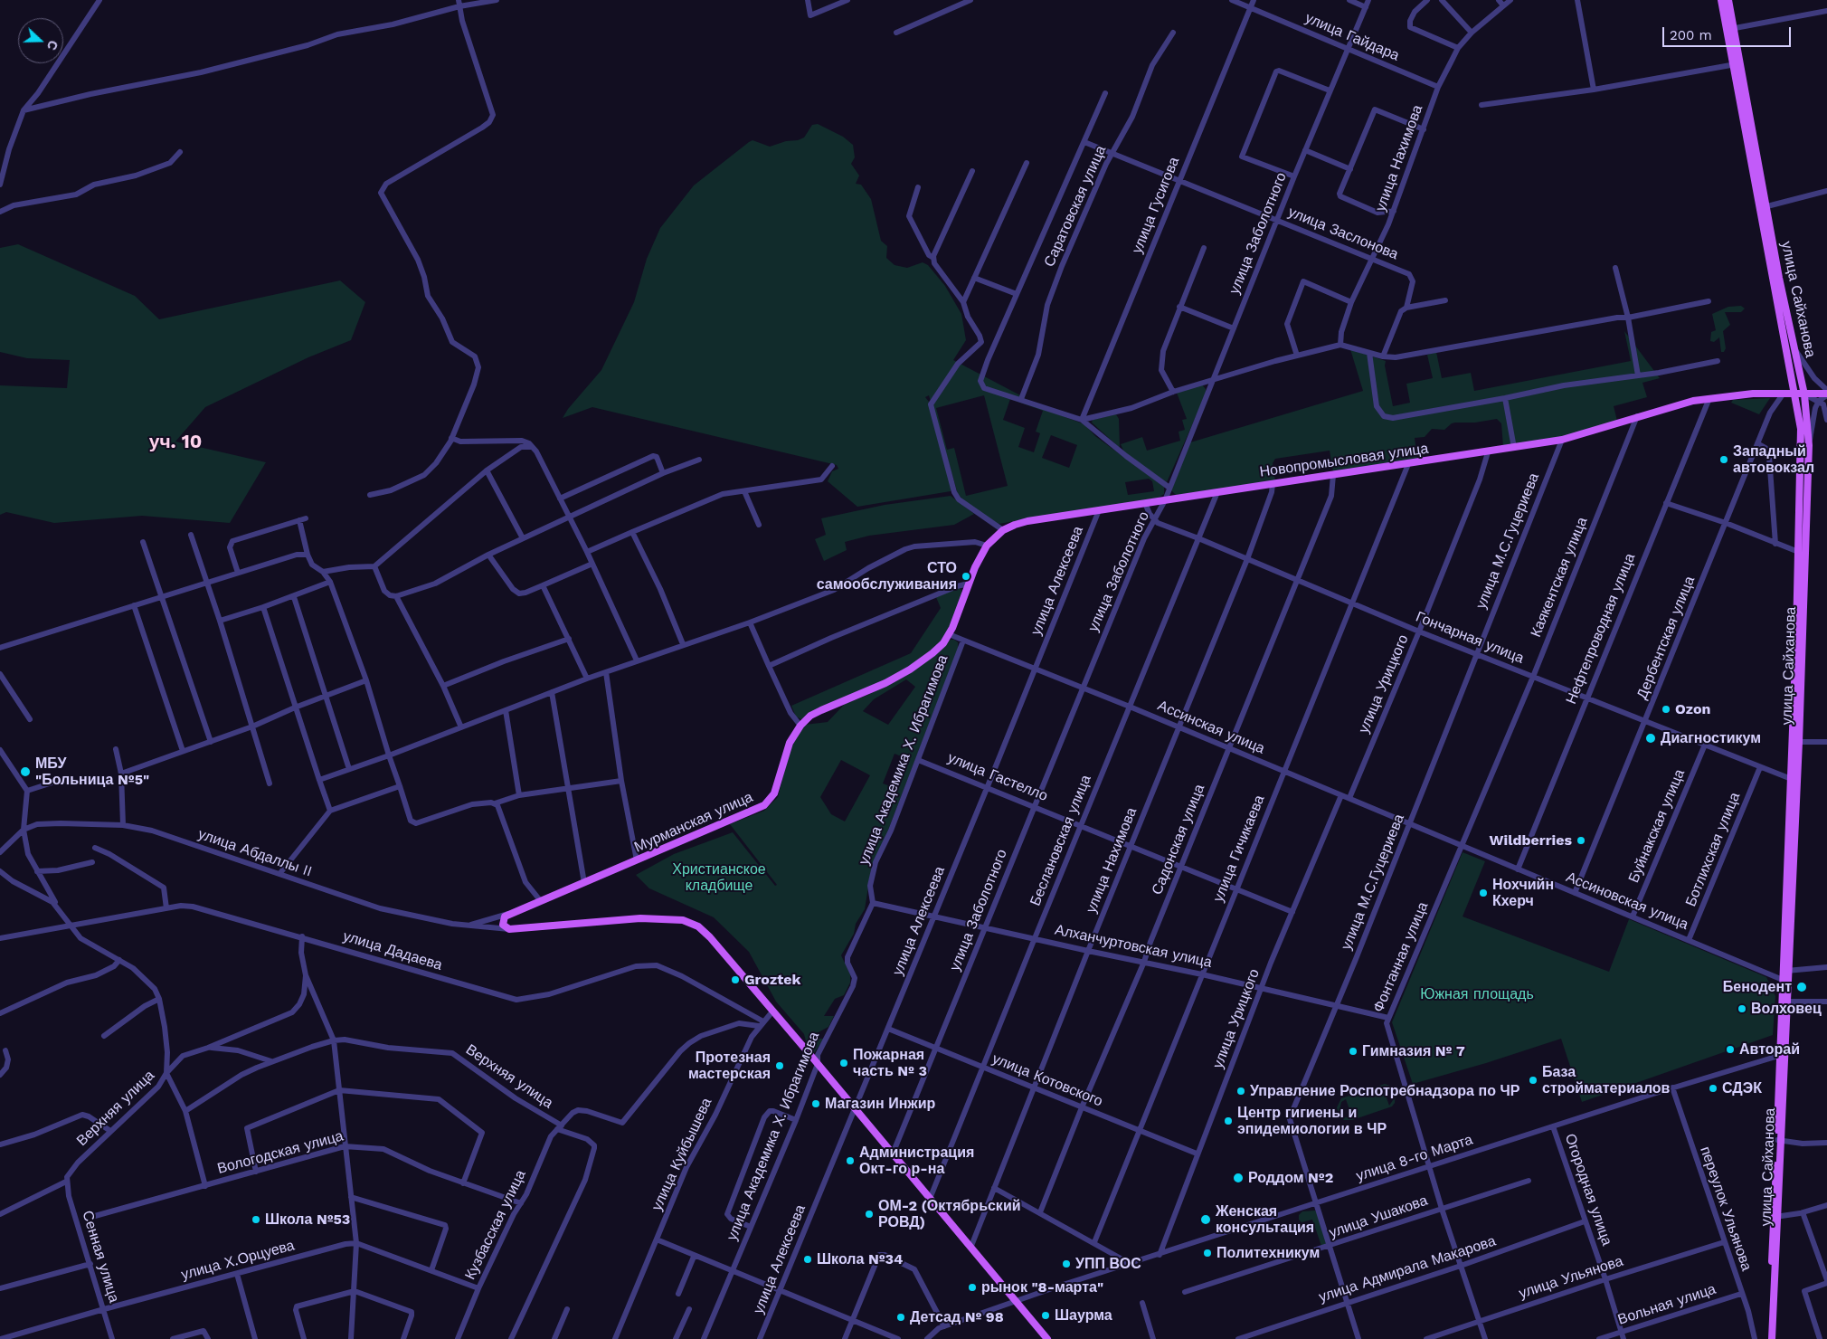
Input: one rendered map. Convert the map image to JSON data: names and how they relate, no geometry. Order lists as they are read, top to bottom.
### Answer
{
  "streets": {
    "main road": ["улица Сайханова", "Новопромысловая улица", "Мурманская улица"],
    "street": [
      "улица Гайдара",
      "улица Нахимова",
      "улица Гусигова",
      "Саратовская улица",
      "улица Заболотного",
      "улица Заслонова",
      "улица М.С.Гуцериева",
      "Каякентская улица",
      "улица Алексеева",
      "Нефтепроводная улица",
      "Гончарная улица",
      "Дербентская улица",
      "улица Урицкого",
      "Ассинская улица",
      "улица Академика Х. Ибрагимова",
      "улица Гастелло",
      "Буйнакская улица",
      "Садонская улица",
      "Беслановская улица",
      "улица Гичикаева",
      "Ботлихская улица",
      "улица Абдаллы II",
      "Ассиновская улица",
      "Алханчуртовская улица",
      "улица Дадаева",
      "Фонтанная улица",
      "Верхняя улица",
      "улица Котовского",
      "Вологодская улица",
      "улица Куйбышева",
      "улица 8-го Марта",
      "Огородная улица",
      "переулок Ульянова",
      "улица Ушакова",
      "Кузбасская улица",
      "Сенная улица",
      "улица Х.Орцуева",
      "улица Адмирала Макарова",
      "улица Ульянова",
      "Вольная улица"
    ]
  },
  "crossings": [
    ["улица Гайдара", "улица Нахимова"],
    ["улица Гайдара", "улица Гусигова"],
    ["улица Гайдара", "улица Заболотного"],
    ["улица Нахимова", "улица Заслонова"],
    ["улица Нахимова", "Новопромысловая улица"],
    ["улица Нахимова", "Гончарная улица"],
    ["улица Нахимова", "Ассинская улица"],
    ["улица Нахимова", "улица Гастелло"],
    ["улица Нахимова", "Алханчуртовская улица"],
    ["улица Нахимова", "улица Котовского"],
    ["улица Гусигова", "улица Заслонова"],
    ["Саратовская улица", "улица Заслонова"],
    ["улица Заболотного", "улица Заслонова"],
    ["улица Заболотного", "Новопромысловая улица"],
    ["улица Заболотного", "Гончарная улица"],
    ["улица Заболотного", "Ассинская улица"],
    ["улица Заболотного", "улица Гастелло"],
    ["улица Заболотного", "Алханчуртовская улица"],
    ["улица Заболотного", "улица Котовского"],
    ["улица Сайханова", "Новопромысловая улица"],
    ["улица Сайханова", "Гончарная улица"],
    ["улица Сайханова", "Ассиновская улица"],
    ["улица Сайханова", "улица 8-го Марта"],
    ["Новопромысловая улица", "улица М.С.Гуцериева"],
    ["Новопромысловая улица", "Каякентская улица"],
    ["Новопромысловая улица", "улица Алексеева"],
    ["Новопромысловая улица", "Нефтепроводная улица"],
    ["Новопромысловая улица", "Дербентская улица"],
    ["Новопромысловая улица", "улица Урицкого"],
    ["Новопромысловая улица", "Ассинская улица"],
    ["Новопромысловая улица", "Мурманская улица"],
    ["Новопромысловая улица", "Садонская улица"],
    ["Новопромысловая улица", "Беслановская улица"],
    ["Новопромысловая улица", "улица Гичикаева"],
    ["улица М.С.Гуцериева", "Гончарная улица"],
    ["улица М.С.Гуцериева", "Ассинская улица"],
    ["улица М.С.Гуцериева", "Алханчуртовская улица"],
    ["улица М.С.Гуцериева", "улица 8-го Марта"],
    ["улица М.С.Гуцериева", "улица Ушакова"],
    ["улица М.С.Гуцериева", "улица Адмирала Макарова"],
    ["Каякентская улица", "Гончарная улица"],
    ["Каякентская улица", "Ассинская улица"],
    ["Каякентская улица", "Ассиновская улица"],
    ["Каякентская улица", "Фонтанная улица"],
    ["улица Алексеева", "Ассинская улица"],
    ["улица Алексеева", "улица Гастелло"],
    ["улица Алексеева", "Алханчуртовская улица"],
    ["улица Алексеева", "улица Котовского"],
    ["Нефтепроводная улица", "Гончарная улица"],
    ["Нефтепроводная улица", "Ассиновская улица"],
    ["Гончарная улица", "Дербентская улица"],
    ["Гончарная улица", "улица Урицкого"],
    ["Гончарная улица", "Буйнакская улица"],
    ["Гончарная улица", "Садонская улица"],
    ["Гончарная улица", "Беслановская улица"],
    ["Гончарная улица", "улица Гичикаева"],
    ["Гончарная улица", "Ботлихская улица"],
    ["Дербентская улица", "Ассиновская улица"],
    ["улица Урицкого", "Ассинская улица"],
    ["улица Урицкого", "улица Гастелло"],
    ["улица Урицкого", "Алханчуртовская улица"],
    ["улица Урицкого", "улица Котовского"],
    ["улица Урицкого", "улица 8-го Марта"],
    ["Ассинская улица", "улица Академика Х. Ибрагимова"],
    ["Ассинская улица", "Мурманская улица"],
    ["Ассинская улица", "Садонская улица"],
    ["Ассинская улица", "Беслановская улица"],
    ["Ассинская улица", "улица Гичикаева"],
    ["Ассинская улица", "Ассиновская улица"],
    ["Ассинская улица", "Фонтанная улица"],
    ["улица Академика Х. Ибрагимова", "улица Гастелло"],
    ["улица Академика Х. Ибрагимова", "Алханчуртовская улица"],
    ["улица Гастелло", "Садонская улица"],
    ["улица Гастелло", "Беслановская улица"],
    ["улица Гастелло", "улица Гичикаева"],
    ["Буйнакская улица", "Ассиновская улица"],
    ["Садонская улица", "Алханчуртовская улица"],
    ["Садонская улица", "улица Котовского"],
    ["Беслановская улица", "Алханчуртовская улица"],
    ["Беслановская улица", "улица Котовского"],
    ["улица Гичикаева", "Алханчуртовская улица"],
    ["улица Гичикаева", "улица Котовского"],
    ["Ботлихская улица", "Ассиновская улица"],
    ["Ассиновская улица", "Фонтанная улица"],
    ["Алханчуртовская улица", "Фонтанная улица"],
    ["улица Дадаева", "улица Куйбышева"],
    ["улица Дадаева", "Кузбасская улица"],
    ["Фонтанная улица", "улица 8-го Марта"],
    ["Фонтанная улица", "улица Ушакова"],
    ["Фонтанная улица", "улица Адмирала Макарова"],
    ["Фонтанная улица", "улица Ульянова"],
    ["Верхняя улица", "Кузбасская улица"],
    ["Верхняя улица", "Сенная улица"],
    ["Вологодская улица", "Кузбасская улица"],
    ["улица Куйбышева", "Кузбасская улица"],
    ["улица 8-го Марта", "Огородная улица"],
    ["улица 8-го Марта", "переулок Ульянова"],
    ["Огородная улица", "улица Адмирала Макарова"],
    ["Огородная улица", "улица Ульянова"],
    ["Огородная улица", "Вольная улица"],
    ["переулок Ульянова", "улица Ульянова"],
    ["переулок Ульянова", "Вольная улица"],
    ["Сенная улица", "улица Х.Орцуева"]
  ],
  "districts": ["уч. 10"],
  "parks": ["Христианское кладбище", "Южная площадь"],
  "places": [
    "Западный автовокзал",
    "СТО самообслуживания",
    "Ozon",
    "Диагностикум",
    "МБУ \"Больница №5\"",
    "Wildberries",
    "Нохчийн Кхерч",
    "Groztek",
    "Бенодент",
    "Волховец",
    "Авторай",
    "Гимназия № 7",
    "Пожарная часть № 3",
    "Протезная мастерская",
    "База стройматериалов",
    "СДЭК",
    "Управление Роспотребнадзора по ЧР",
    "Магазин Инжир",
    "Центр гигиены и эпидемиологии в ЧР",
    "Администрация Окт-го р-на",
    "Роддом №2",
    "ОМ-2 (Октябрьский РОВД)",
    "Школа №53",
    "Женская консультация",
    "Политехникум",
    "Школа №34",
    "УПП ВОС",
    "рынок \"8-марта\"",
    "Шаурма",
    "Детсад № 98"
  ],
  "scale_bar": "200 m",
  "north": "right"
}
